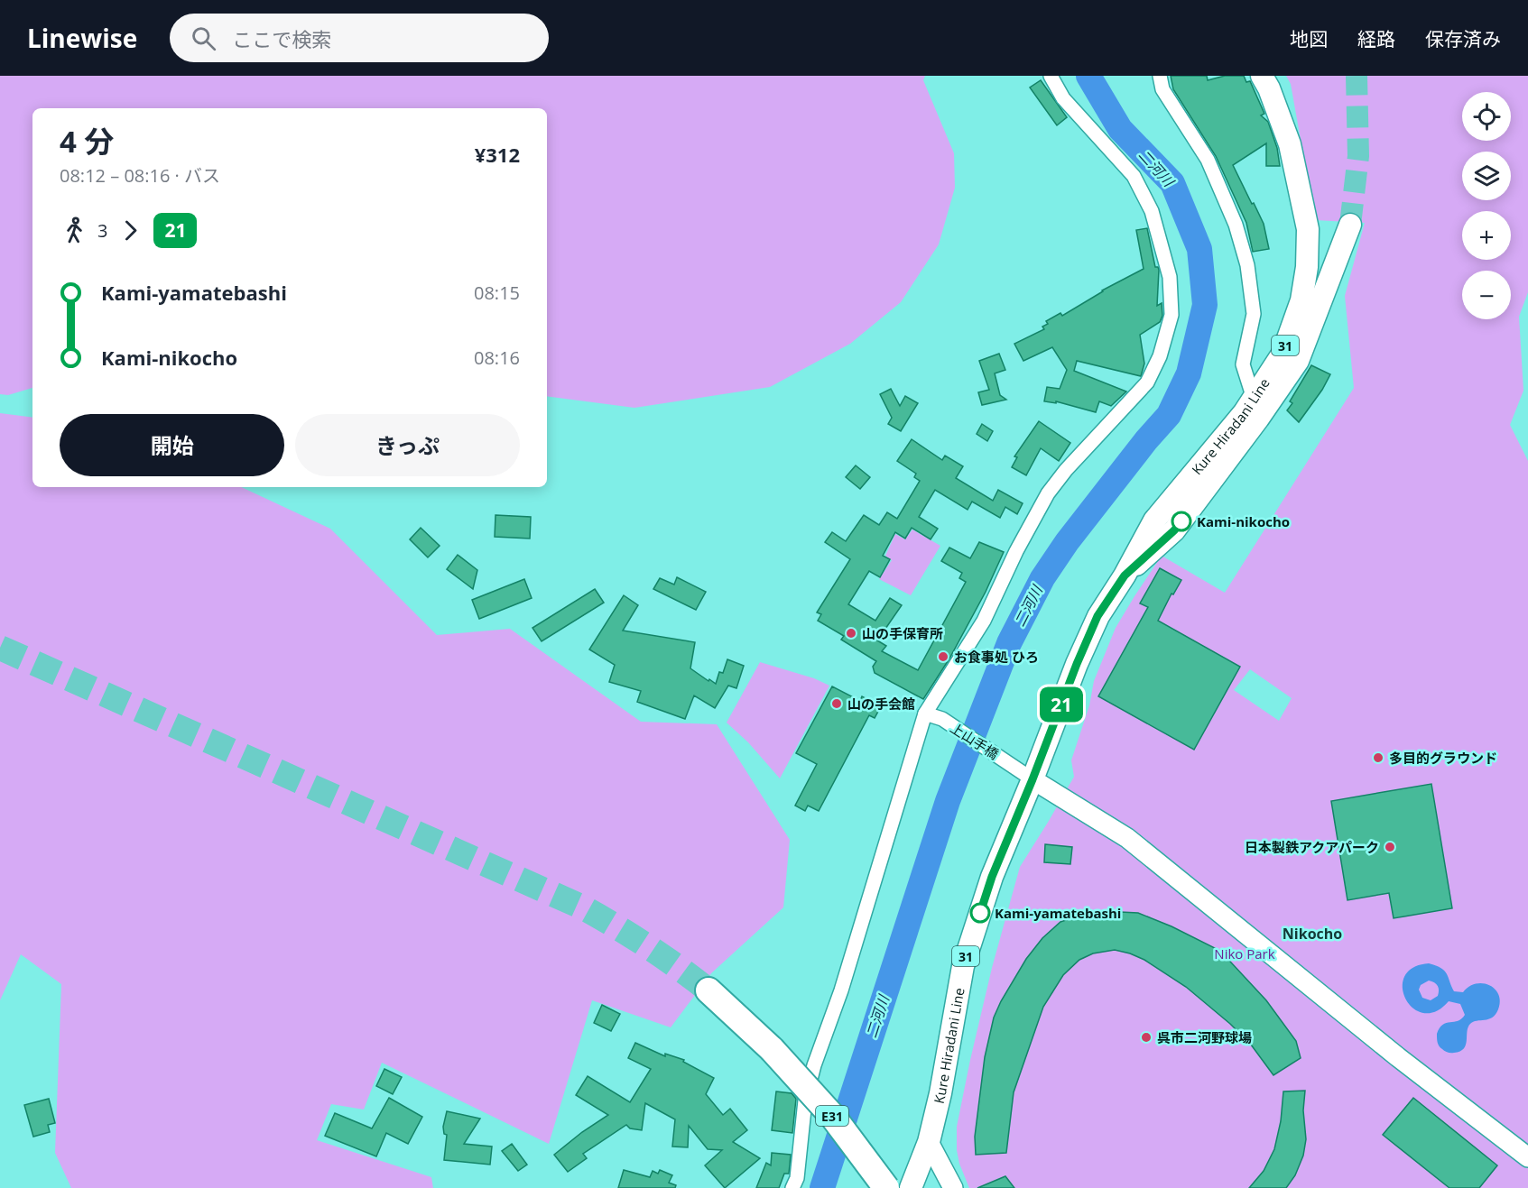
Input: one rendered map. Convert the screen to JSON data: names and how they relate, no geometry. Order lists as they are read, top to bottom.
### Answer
{
  "streets": {
    "highway": ["E31"],
    "main road": ["31", "Kure Hiradani Line"],
    "street": ["上山手橋"]
  },
  "crossings": [
    ["Kure Hiradani Line", "上山手橋"]
  ],
  "districts": ["Nikocho"],
  "water": ["二河川"],
  "parks": ["Niko Park"],
  "places": [
    "Kami-nikocho",
    "山の手保育所",
    "お食事処 ひろ",
    "山の手会館",
    "多目的グラウンド",
    "日本製鉄アクアパーク",
    "Kami-yamatebashi",
    "呉市二河野球場"
  ],
  "lines": ["bus line 21"],
  "page": {
    "header": "Linewise",
    "search": "ここで検索",
    "nav": ["地図", "経路", "保存済み"],
    "on_map": "21",
    "map_buttons": ["+", "−"],
    "heading": ["4 分", "08:12 – 08:16 · バス", "¥312"],
    "legs": ["3", "21"],
    "list": [
      {
        "name": "Kami-yamatebashi",
        "value": "08:15"
      },
      {
        "name": "Kami-nikocho",
        "value": "08:16"
      }
    ],
    "buttons": ["開始", "きっぷ"]
  }
}
